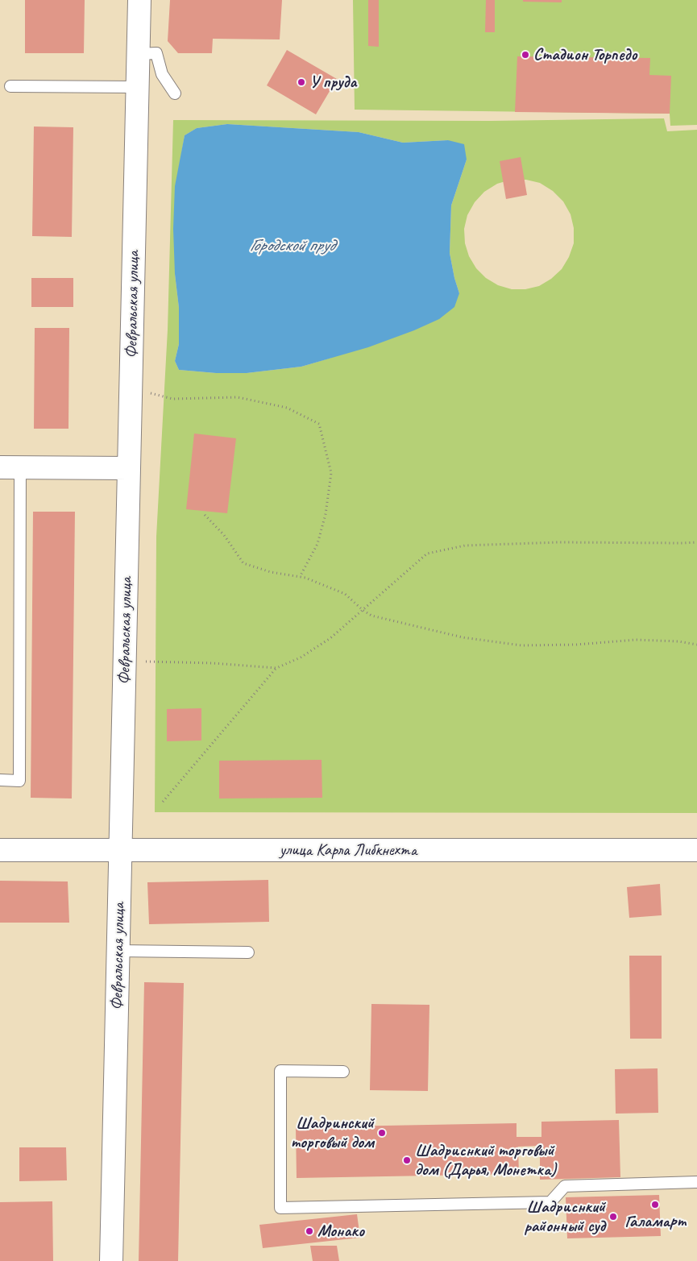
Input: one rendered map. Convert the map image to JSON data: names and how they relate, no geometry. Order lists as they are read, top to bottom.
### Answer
{
  "streets": {
    "street": ["Февральская улица", "улица Карла Либкнехта"]
  },
  "crossings": [
    ["Февральская улица", "улица Карла Либкнехта"]
  ],
  "water": ["Городской пруд"],
  "places": [
    "Стадион Торпедо",
    "У пруда",
    "Шадринский торговый дом",
    "Шадриснкий торговый дом (Дарья, Монетка)",
    "Галамарт",
    "Шадриснкий районный суд",
    "Монако"
  ]
}
